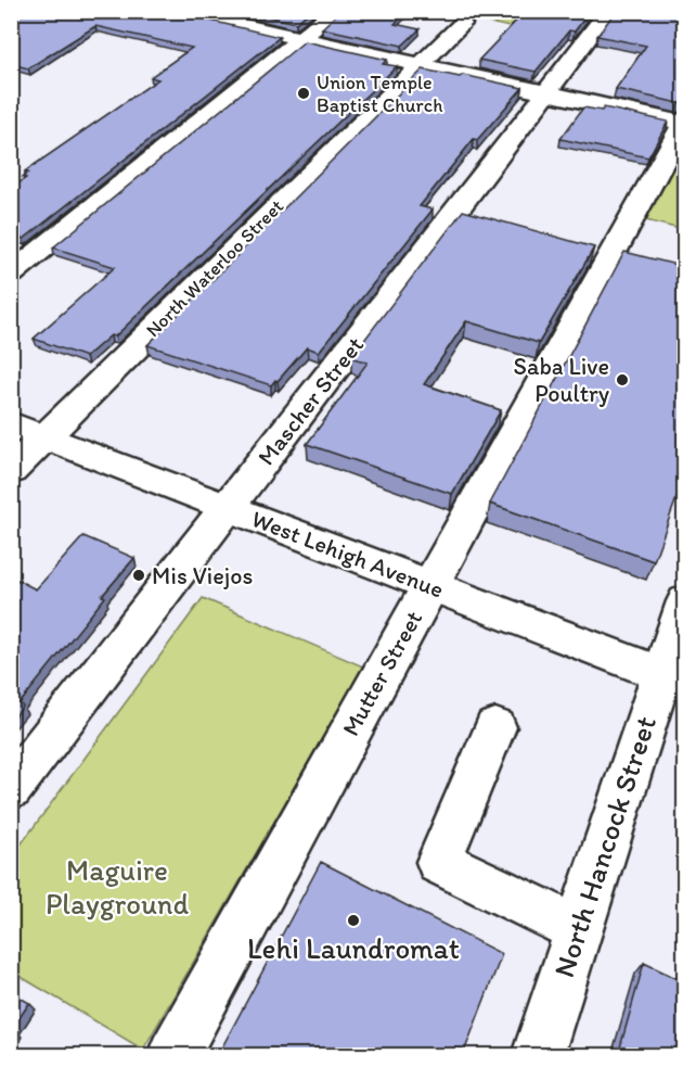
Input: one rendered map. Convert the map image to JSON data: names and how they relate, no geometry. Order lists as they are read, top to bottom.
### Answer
{
  "streets": {
    "street": [
      "North Waterloo Street",
      "Mascher Street",
      "West Lehigh Avenue",
      "Mutter Street",
      "North Hancock Street"
    ]
  },
  "crossings": [
    ["North Waterloo Street", "West Lehigh Avenue"],
    ["Mascher Street", "West Lehigh Avenue"],
    ["West Lehigh Avenue", "Mutter Street"],
    ["West Lehigh Avenue", "North Hancock Street"]
  ],
  "parks": ["Maguire Playground"],
  "places": [
    "Union Temple Baptist Church",
    "Saba Live Poultry",
    "Mis Viejos",
    "Lehi Laundromat"
  ]
}
